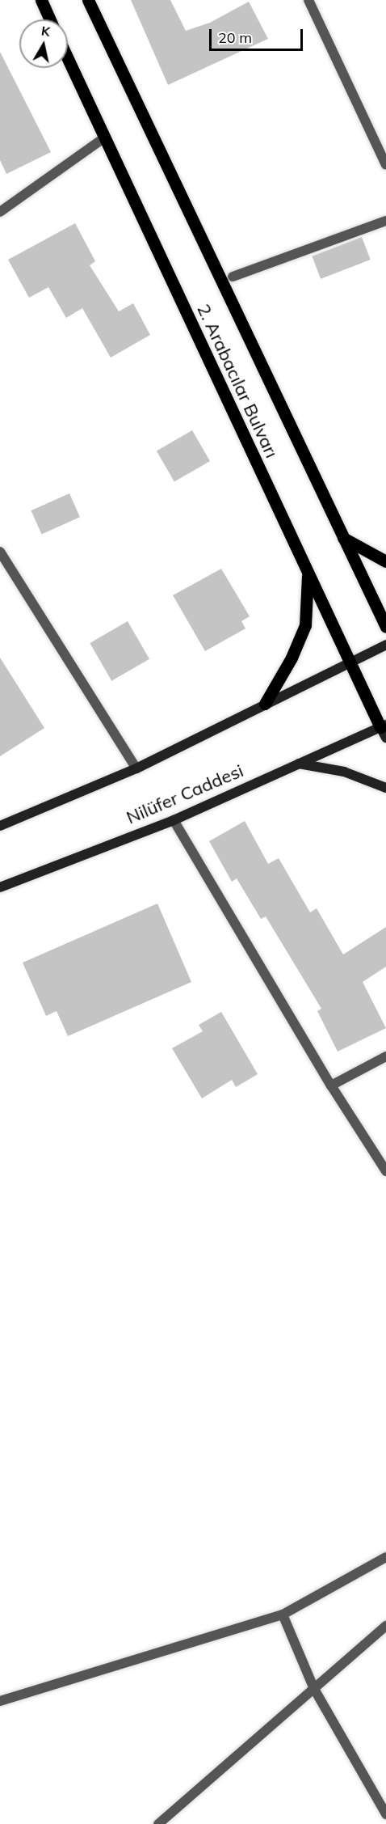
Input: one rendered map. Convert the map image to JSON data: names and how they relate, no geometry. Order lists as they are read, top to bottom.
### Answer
{
  "streets": {
    "main road": ["2. Arabacılar Bulvarı"],
    "street": ["Nilüfer Caddesi"]
  },
  "crossings": [
    ["2. Arabacılar Bulvarı", "Nilüfer Caddesi"]
  ],
  "scale_bar": "20 m",
  "north": "top"
}
